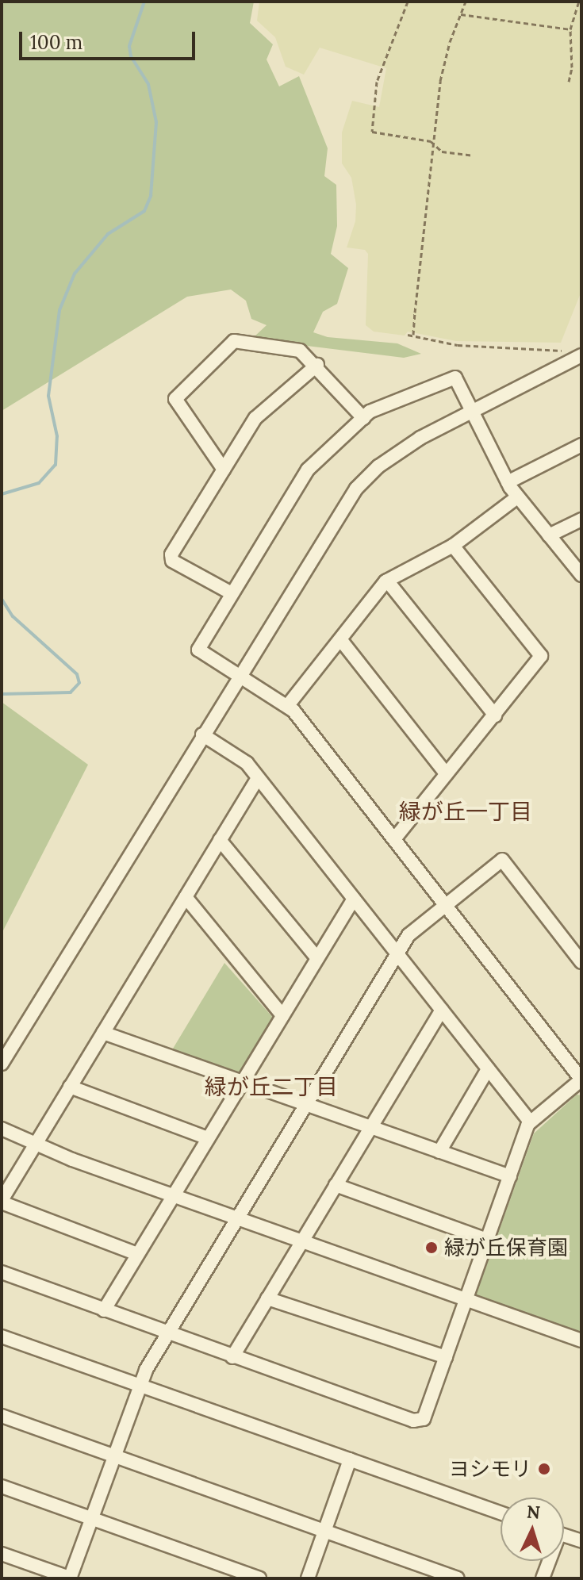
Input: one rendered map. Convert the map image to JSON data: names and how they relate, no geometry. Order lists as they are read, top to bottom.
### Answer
{
  "districts": ["緑が丘一丁目", "緑が丘二丁目"],
  "places": ["緑が丘保育園", "ヨシモリ"],
  "scale_bar": "100 m",
  "north": "top"
}
